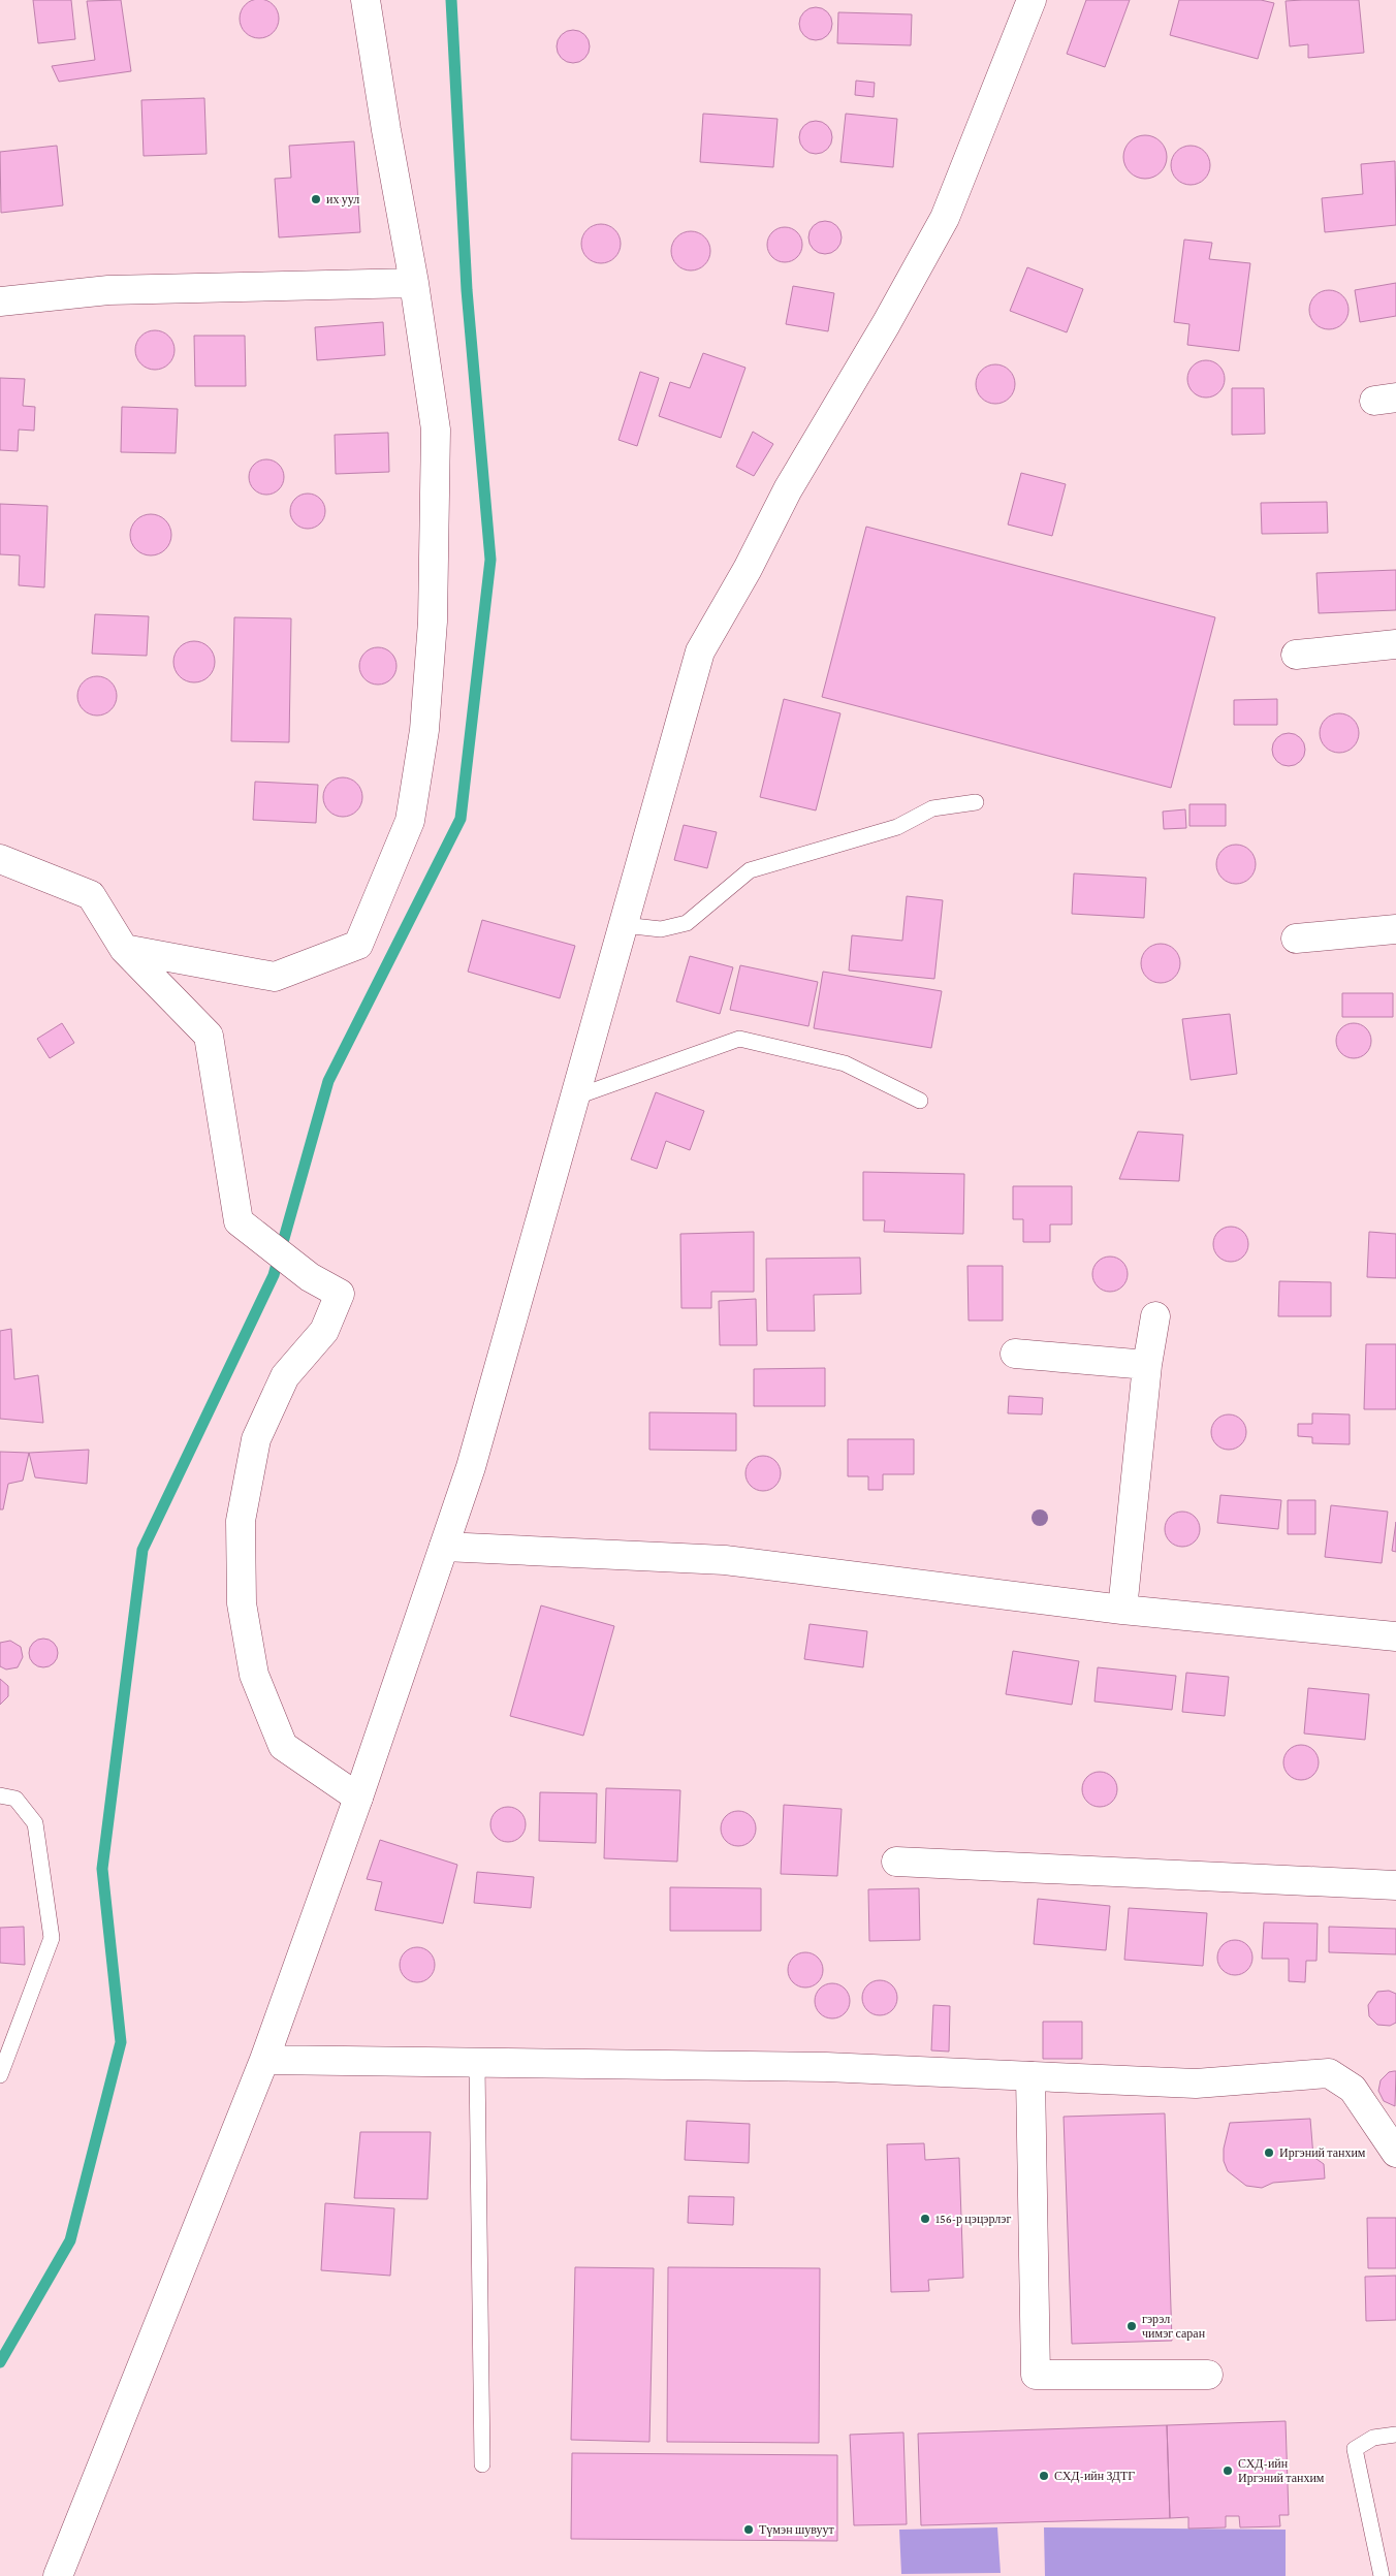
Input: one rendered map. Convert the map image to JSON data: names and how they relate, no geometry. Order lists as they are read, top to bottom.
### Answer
{
  "places": [
    "их уул",
    "Иргэний танхим",
    "156-р цэцэрлэг",
    "гэрэл чимэг саран",
    "СХД-ийн Иргэний танхим",
    "СХД-ийн ЗДТГ",
    "Түмэн шувуут"
  ]
}
